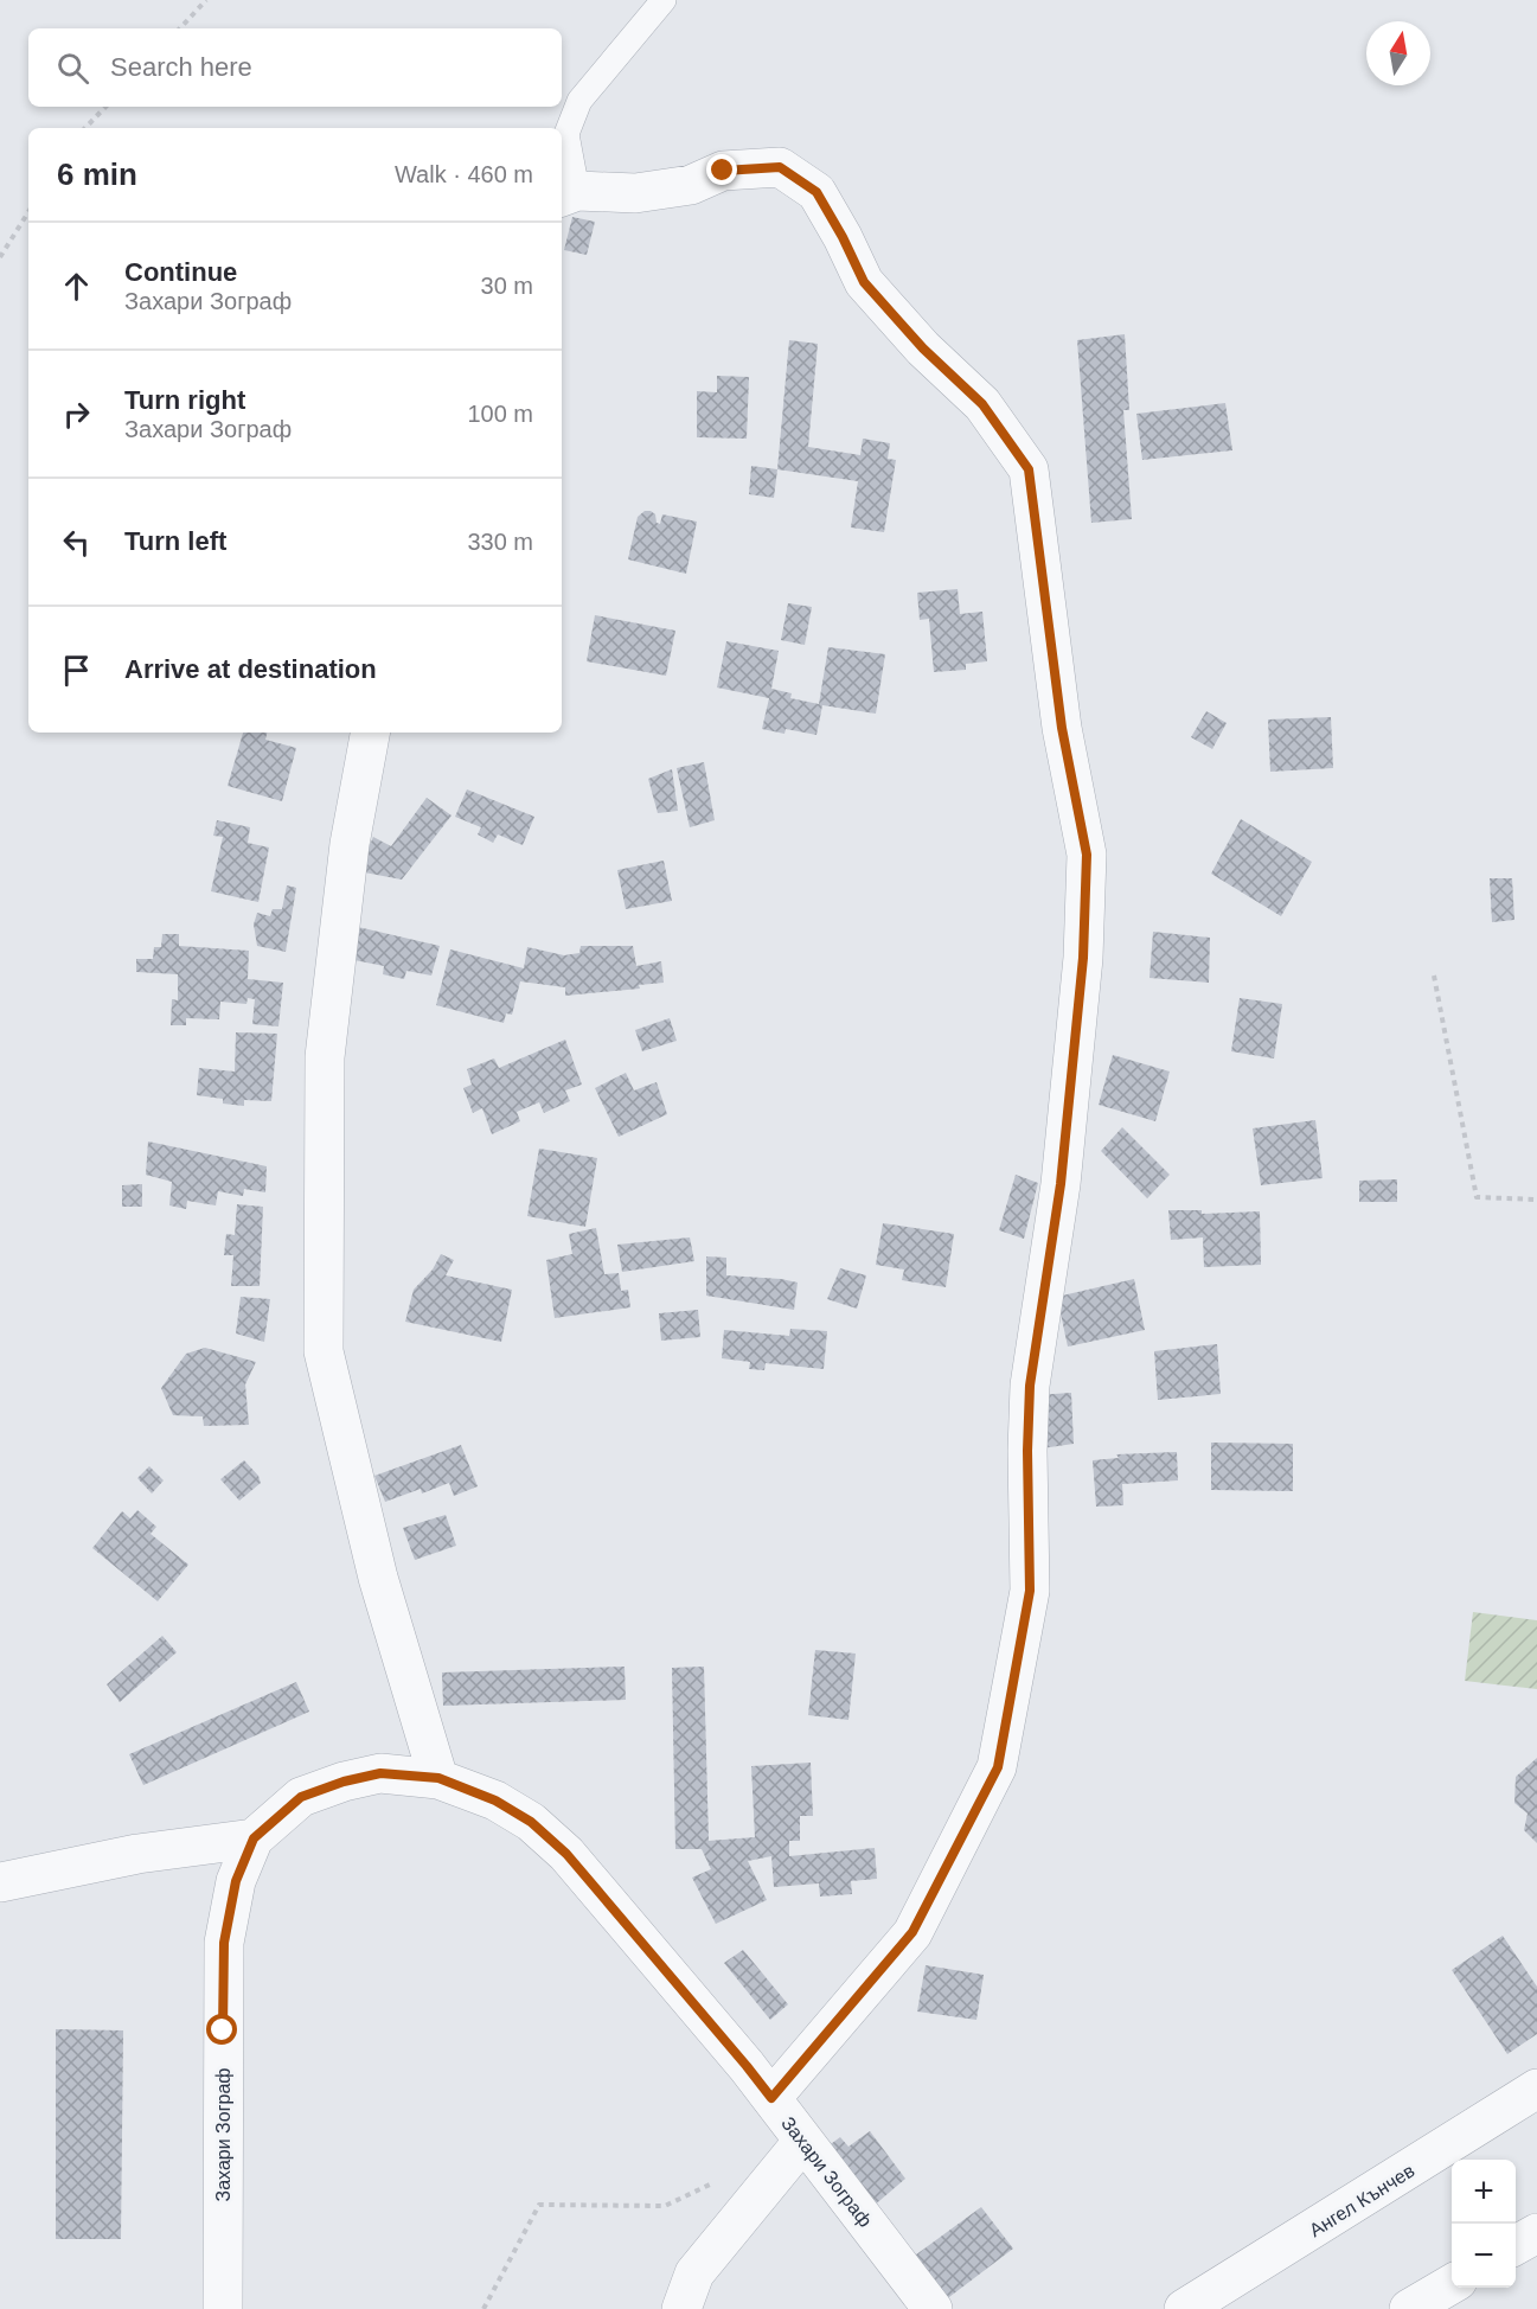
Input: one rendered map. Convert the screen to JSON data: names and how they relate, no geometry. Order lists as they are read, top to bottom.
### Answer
{
  "streets": {
    "street": ["Захари Зограф", "Ангел Кънчев"]
  },
  "north": "top",
  "page": {
    "search": "Search here",
    "heading": ["6 min", "Walk · 460 m"],
    "list": [
      ["Continue", "Захари Зограф", "30 m"],
      ["Turn right", "Захари Зограф", "100 m"],
      ["Turn left", "330 m"],
      "Arrive at destination"
    ],
    "map_buttons": ["+", "−"]
  }
}
